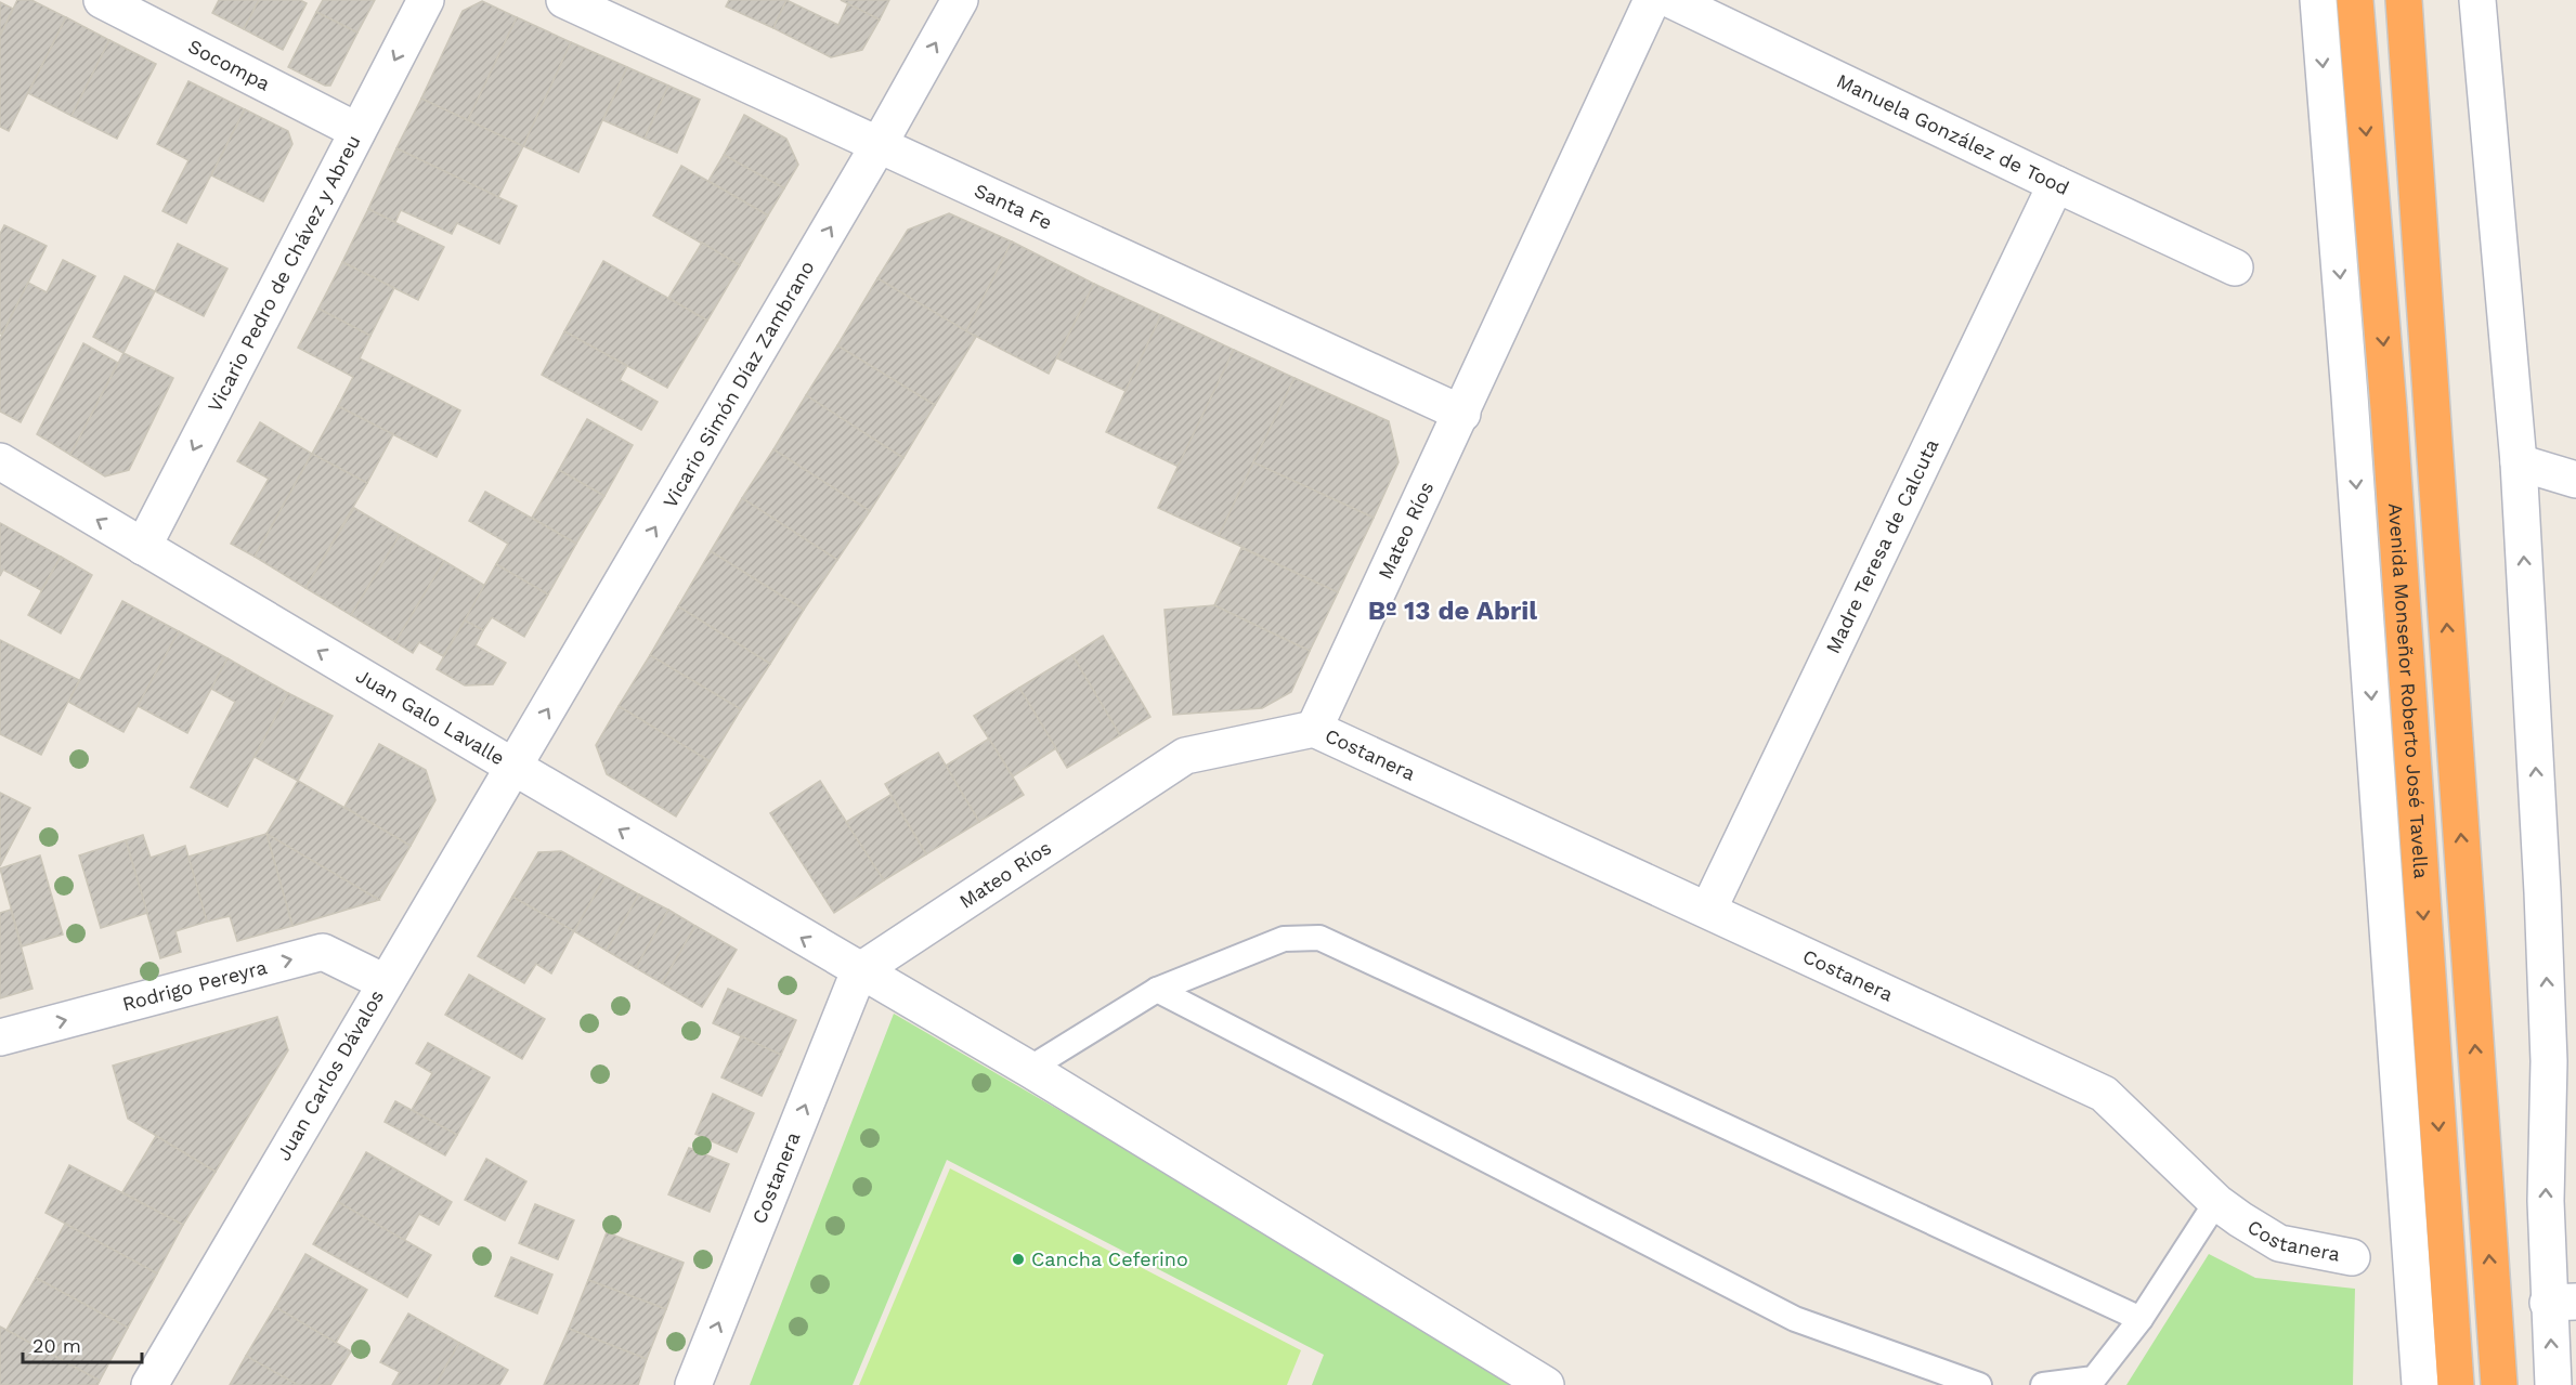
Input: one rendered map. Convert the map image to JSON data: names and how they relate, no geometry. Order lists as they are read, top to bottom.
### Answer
{
  "streets": {
    "highway": ["Avenida Monseñor Roberto José Tavella"],
    "street": [
      "Socompa",
      "Manuela González de Tood",
      "Santa Fe",
      "Vicario Pedro de Chávez y Abreu",
      "Vicario Simón Díaz Zambrano",
      "Mateo Ríos",
      "Madre Teresa de Calcuta",
      "Juan Galo Lavalle",
      "Costanera",
      "Rodrigo Pereyra",
      "Juan Carlos Dávalos"
    ]
  },
  "crossings": [
    ["Socompa", "Vicario Pedro de Chávez y Abreu"],
    ["Manuela González de Tood", "Madre Teresa de Calcuta"],
    ["Santa Fe", "Vicario Simón Díaz Zambrano"],
    ["Santa Fe", "Mateo Ríos"],
    ["Vicario Pedro de Chávez y Abreu", "Juan Galo Lavalle"],
    ["Vicario Simón Díaz Zambrano", "Juan Galo Lavalle"],
    ["Vicario Simón Díaz Zambrano", "Juan Carlos Dávalos"],
    ["Mateo Ríos", "Juan Galo Lavalle"],
    ["Mateo Ríos", "Costanera"],
    ["Madre Teresa de Calcuta", "Costanera"],
    ["Juan Galo Lavalle", "Costanera"],
    ["Juan Galo Lavalle", "Juan Carlos Dávalos"],
    ["Rodrigo Pereyra", "Juan Carlos Dávalos"]
  ],
  "one_way": [
    "Vicario Pedro de Chávez y Abreu",
    "Vicario Simón Díaz Zambrano",
    "Juan Galo Lavalle",
    "Rodrigo Pereyra"
  ],
  "districts": ["Bº 13 de Abril"],
  "places": ["Cancha Ceferino"],
  "scale_bar": "20 m"
}
